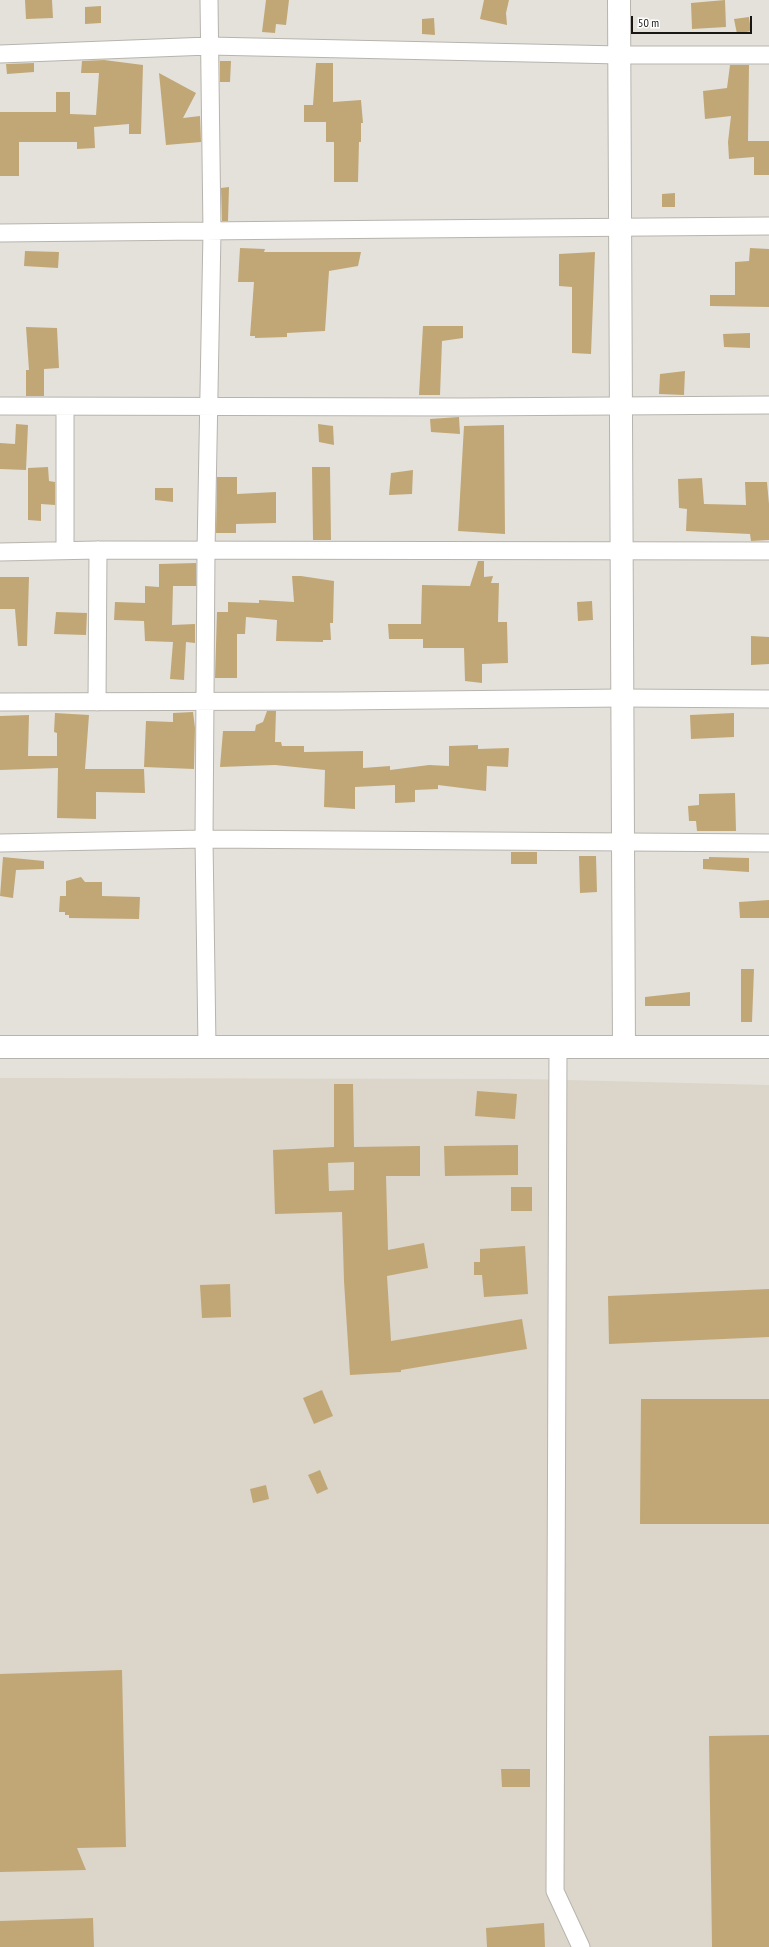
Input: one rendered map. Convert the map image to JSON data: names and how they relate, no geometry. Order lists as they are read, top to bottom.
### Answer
{
  "scale_bar": "50 m"
}
